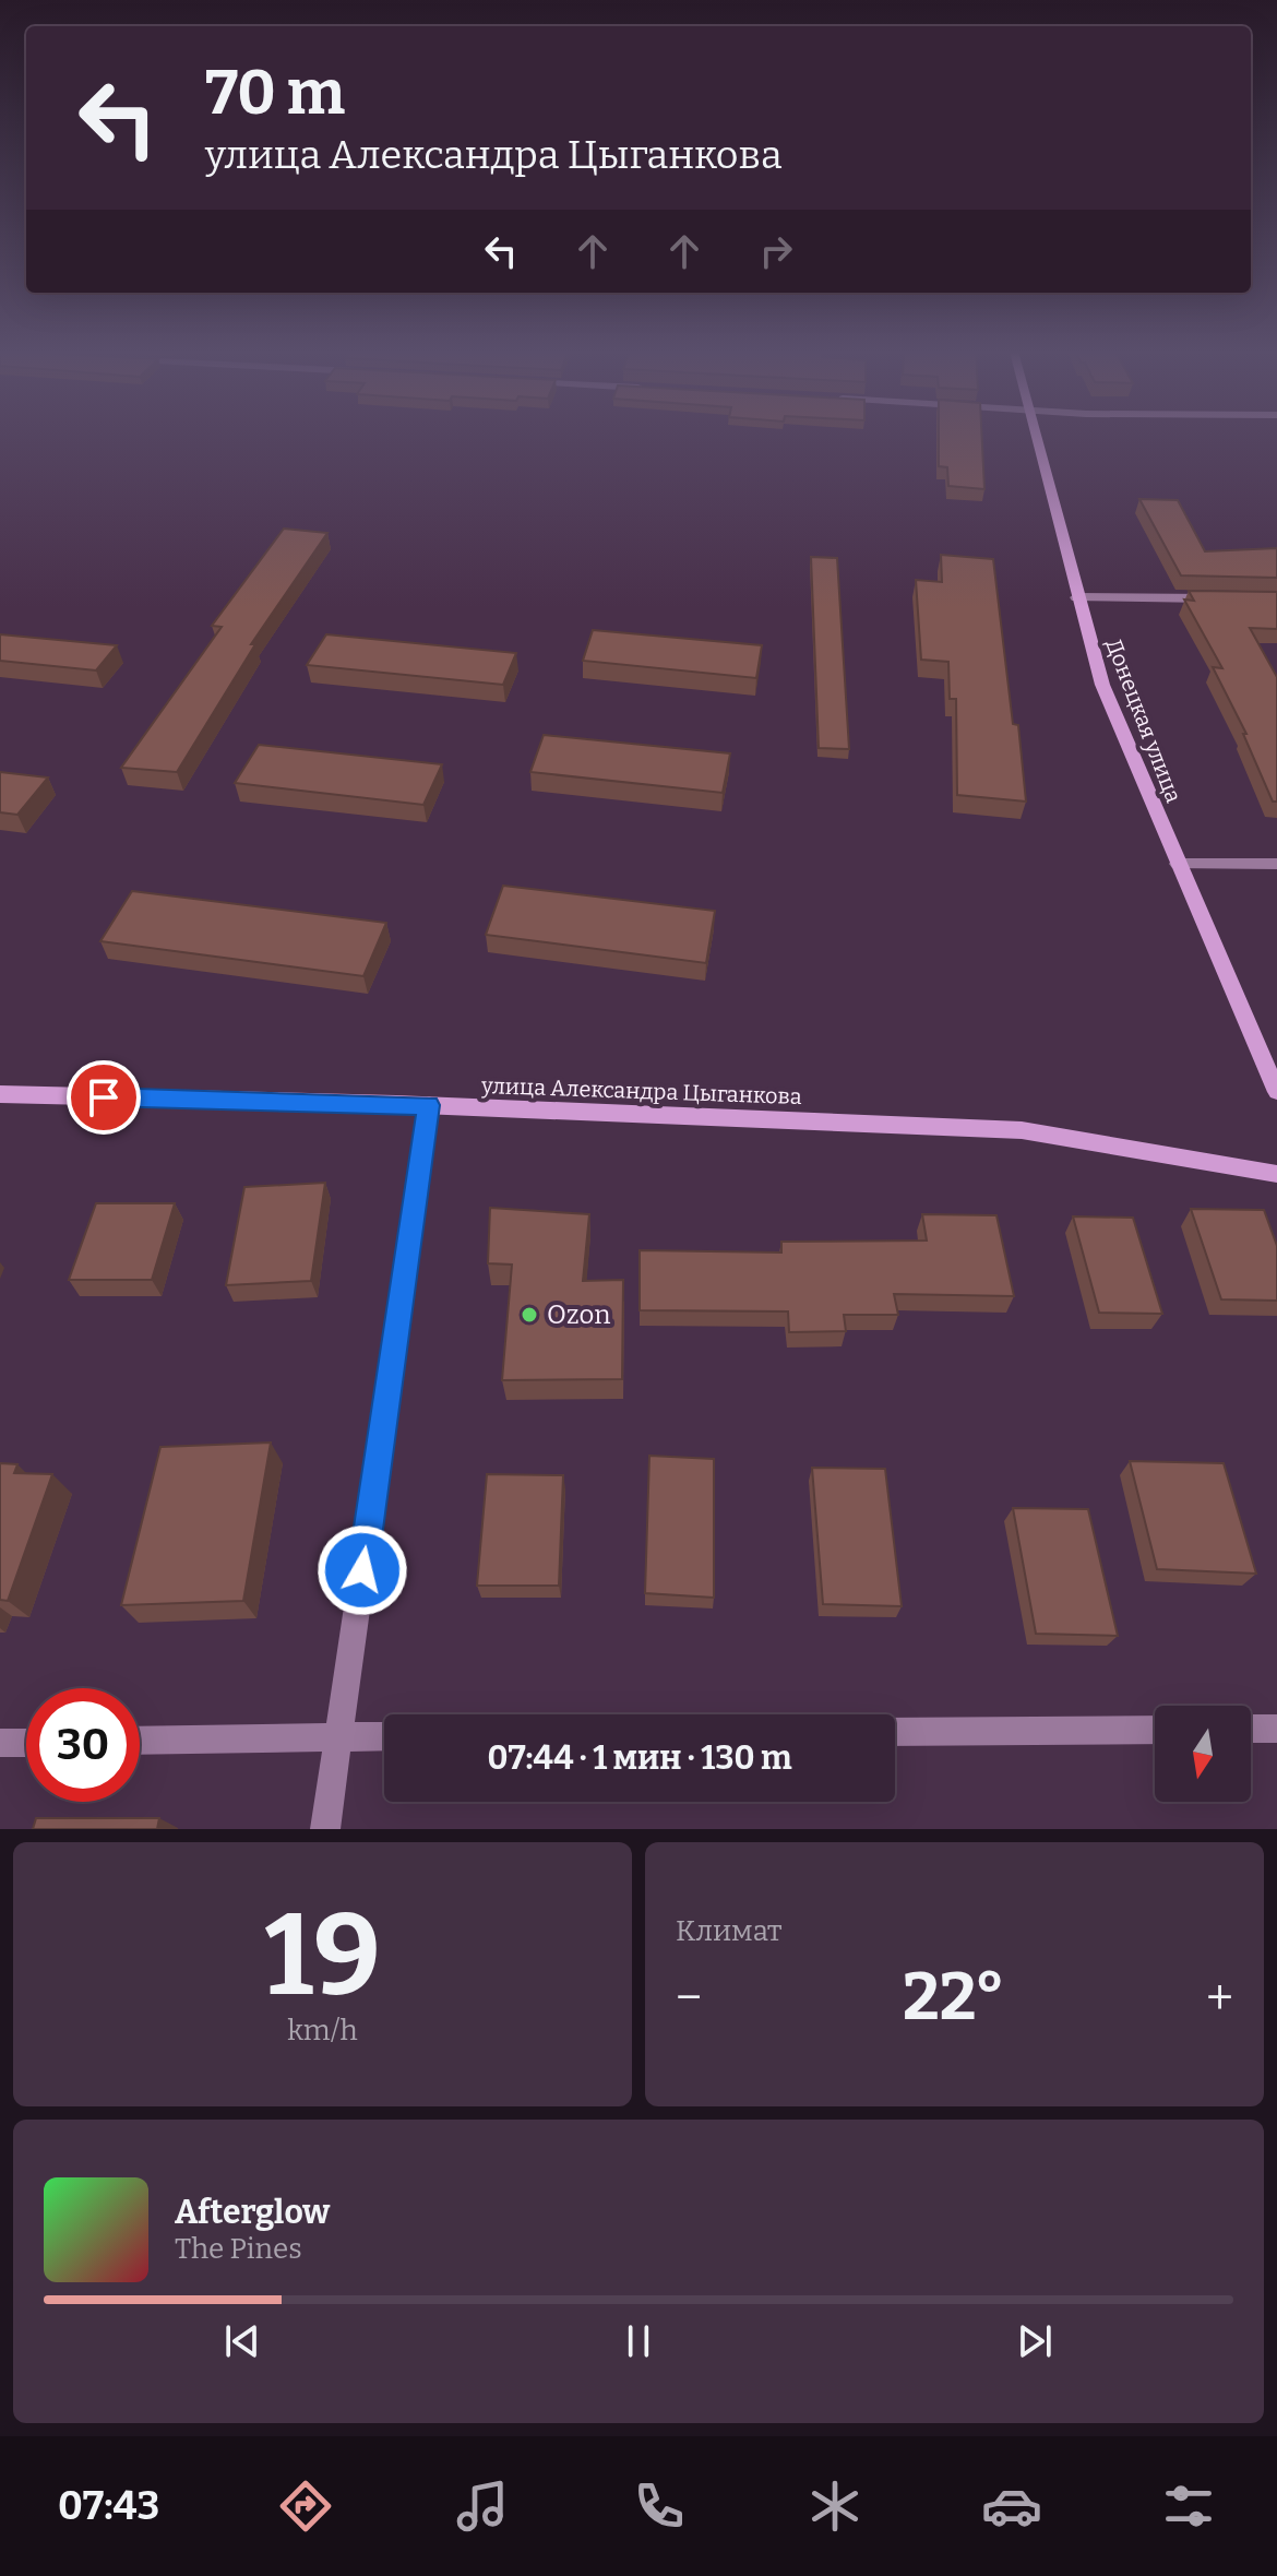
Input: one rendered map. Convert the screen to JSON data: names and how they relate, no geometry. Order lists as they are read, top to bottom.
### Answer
{
  "streets": {
    "street": ["Донецкая улица", "улица Александра Цыганкова"]
  },
  "places": ["Ozon"],
  "north": "bottom",
  "page": {
    "turn": ["70 m", "улица Александра Цыганкова"],
    "limit": "30",
    "trip": "07:44 · 1 мин · 130 m",
    "tile": [
      ["19", "km/h"],
      "Климат"
    ],
    "heat": ["−", "22°", "+"],
    "song": ["Afterglow", "The Pines"],
    "tabs": "07:43"
  }
}
